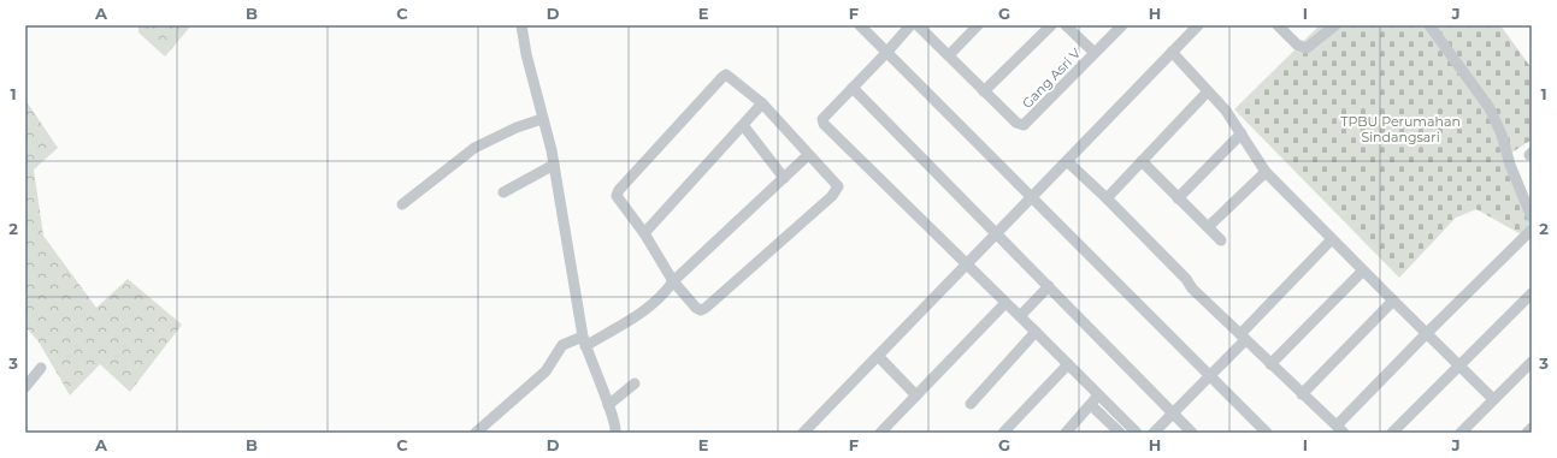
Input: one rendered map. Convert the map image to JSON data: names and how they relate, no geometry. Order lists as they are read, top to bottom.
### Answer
{
  "streets": {
    "street": ["Gang Asri V"]
  },
  "parks": ["TPBU Perumahan Sindangsari"],
  "grid": {
    "columns": [
      "A",
      "B",
      "C",
      "D",
      "E",
      "F",
      "G",
      "H",
      "I",
      "J"
    ],
    "rows": ["1", "2", "3"]
  }
}
